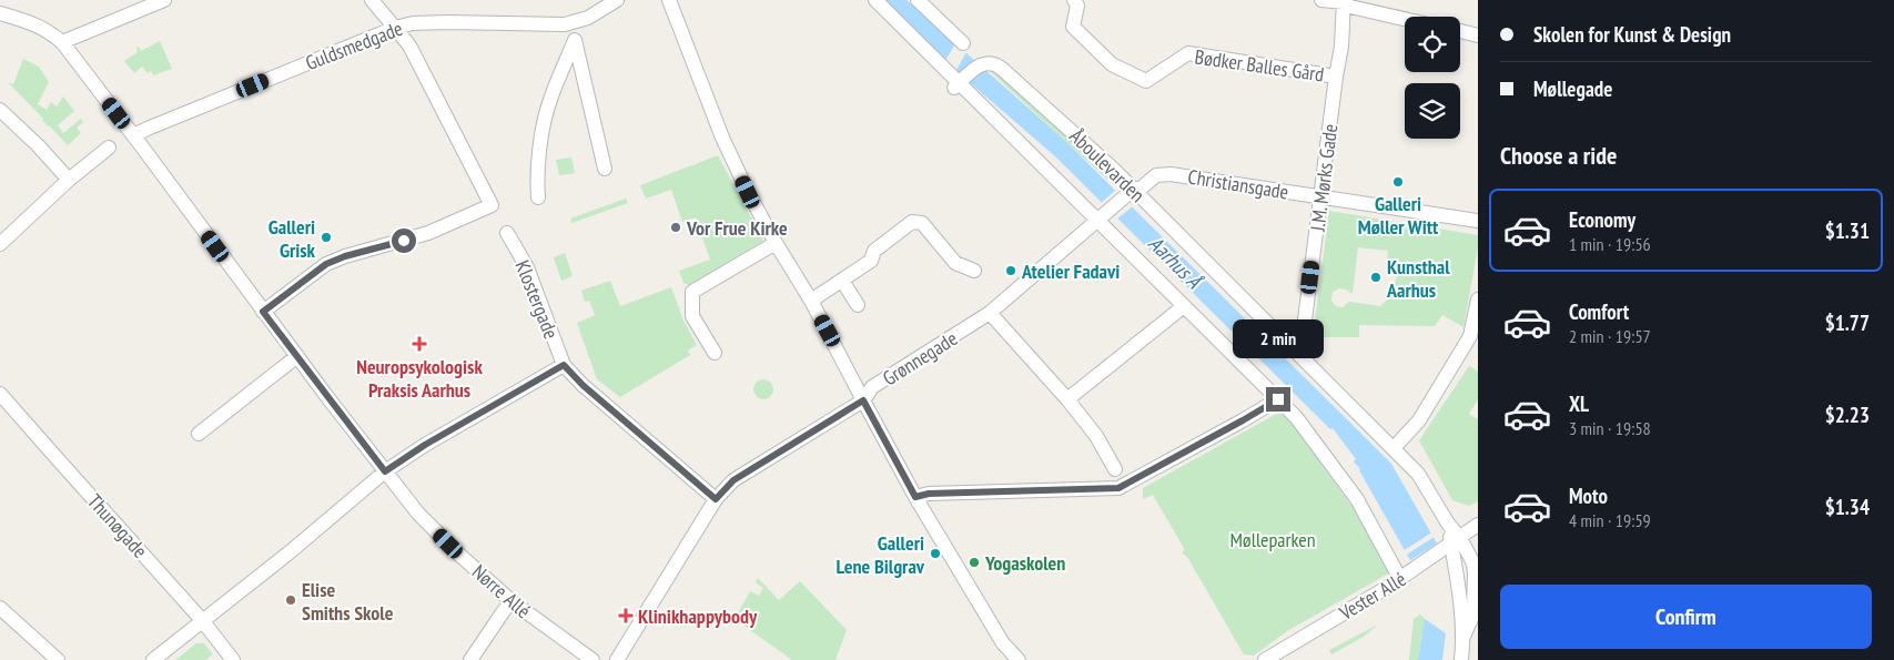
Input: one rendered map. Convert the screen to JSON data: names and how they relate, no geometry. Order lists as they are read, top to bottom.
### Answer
{
  "streets": {
    "street": [
      "Guldsmedgade",
      "Bødker Balles Gård",
      "Åboulevarden",
      "J.M. Mørks Gade",
      "Christiansgade",
      "Klostergade",
      "Grønnegade",
      "Thunøgade",
      "Nørre Allé",
      "Vester Allé"
    ]
  },
  "crossings": [
    ["Guldsmedgade", "Nørre Allé"],
    ["Bødker Balles Gård", "J.M. Mørks Gade"],
    ["Åboulevarden", "J.M. Mørks Gade"],
    ["Åboulevarden", "Christiansgade"],
    ["Åboulevarden", "Grønnegade"],
    ["Åboulevarden", "Vester Allé"],
    ["J.M. Mørks Gade", "Christiansgade"],
    ["Christiansgade", "Grønnegade"],
    ["Klostergade", "Grønnegade"]
  ],
  "water": ["Aarhus Å"],
  "parks": ["Mølleparken"],
  "places": {
    "other": [
      "Galleri Møller Witt",
      "Vor Frue Kirke",
      "Galleri Grisk",
      "Atelier Fadavi",
      "Kunsthal Aarhus",
      "Galleri Lene Bilgrav",
      "Yogaskolen",
      "Elise Smiths Skole"
    ],
    "health": ["Neuropsykologisk Praksis Aarhus", "Klinikhappybody"]
  },
  "page": {
    "banner": ["Skolen for Kunst & Design", "Møllegade"],
    "heading": "Choose a ride",
    "list": [
      {
        "name": "Economy",
        "note": "1 min · 19:56",
        "value": "$1.31"
      },
      {
        "name": "Comfort",
        "note": "2 min · 19:57",
        "value": "$1.77"
      },
      {
        "name": "XL",
        "note": "3 min · 19:58",
        "value": "$2.23"
      },
      {
        "name": "Moto",
        "note": "4 min · 19:59",
        "value": "$1.34"
      }
    ],
    "bubble": "2 min",
    "buttons": "Confirm"
  }
}
